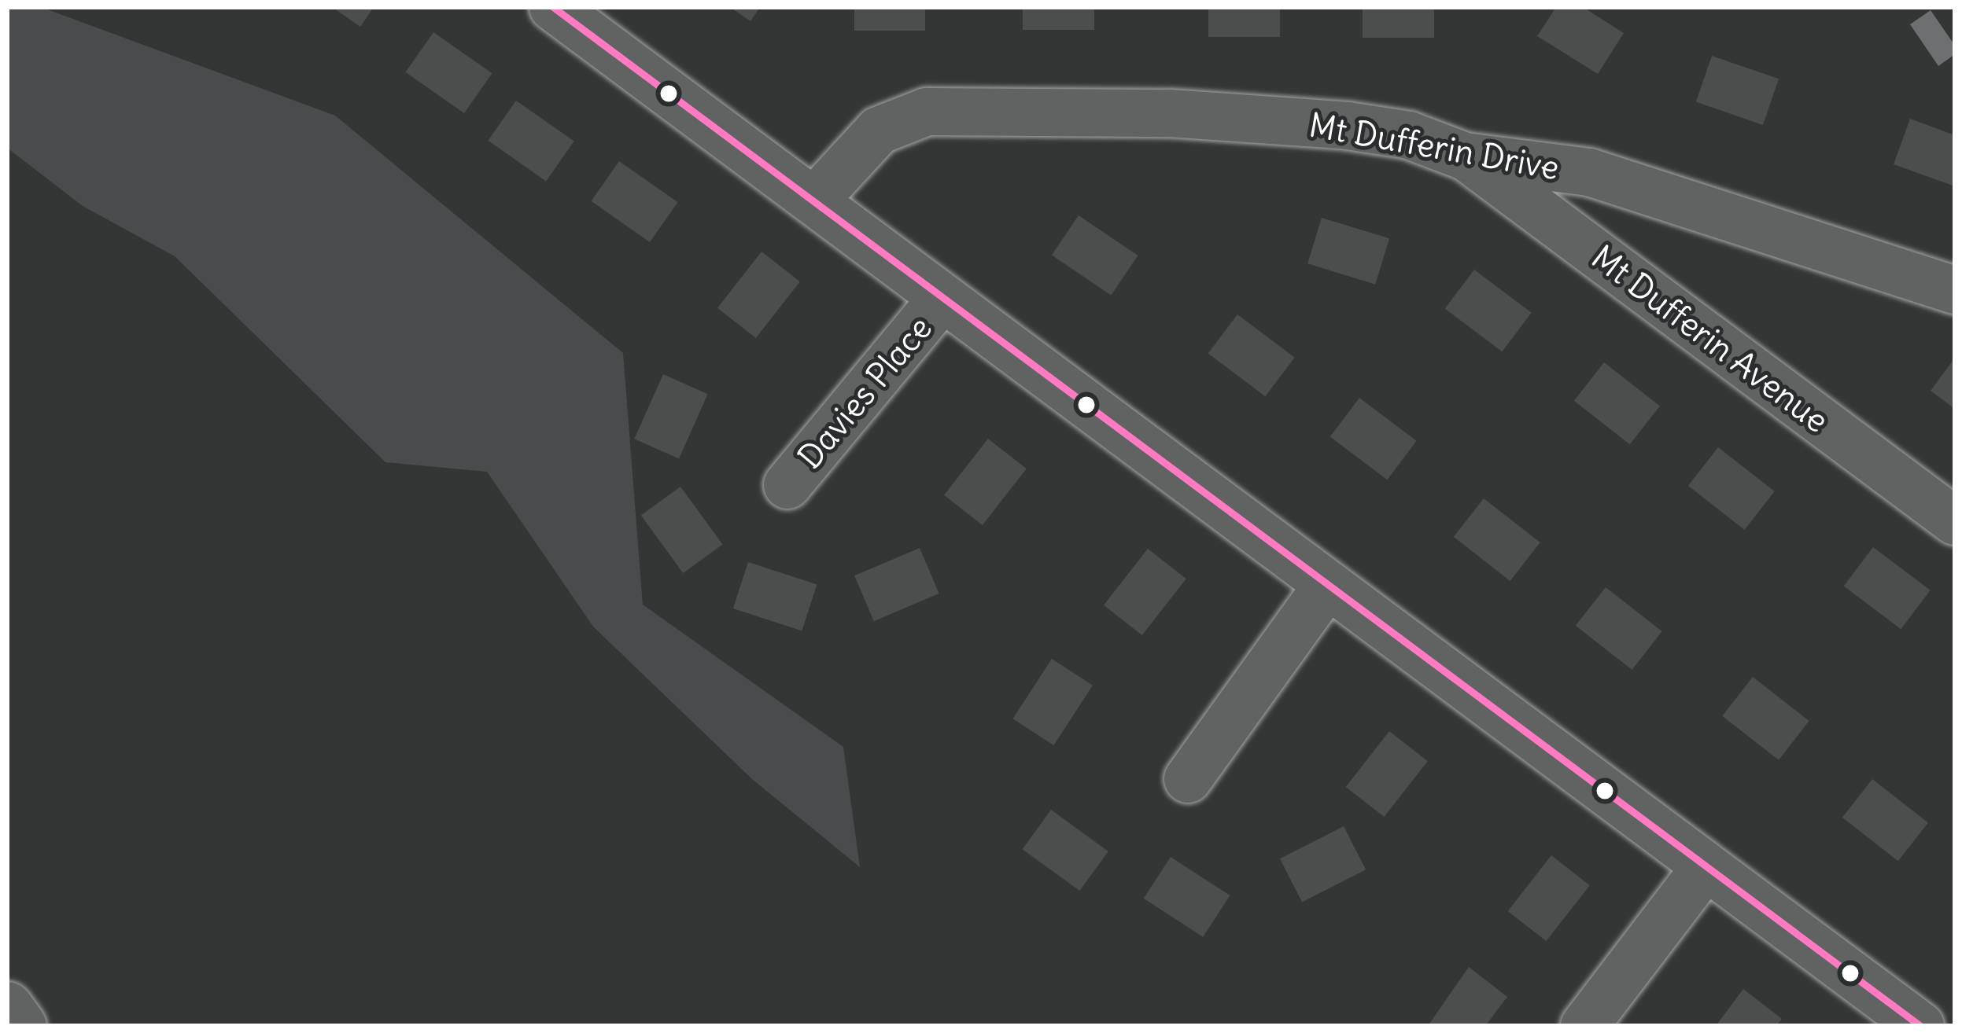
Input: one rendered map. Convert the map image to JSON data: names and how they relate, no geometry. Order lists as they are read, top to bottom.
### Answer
{
  "streets": {
    "street": ["Mt Dufferin Drive", "Mt Dufferin Avenue", "Davies Place"]
  },
  "crossings": [
    ["Mt Dufferin Drive", "Mt Dufferin Avenue"]
  ]
}
